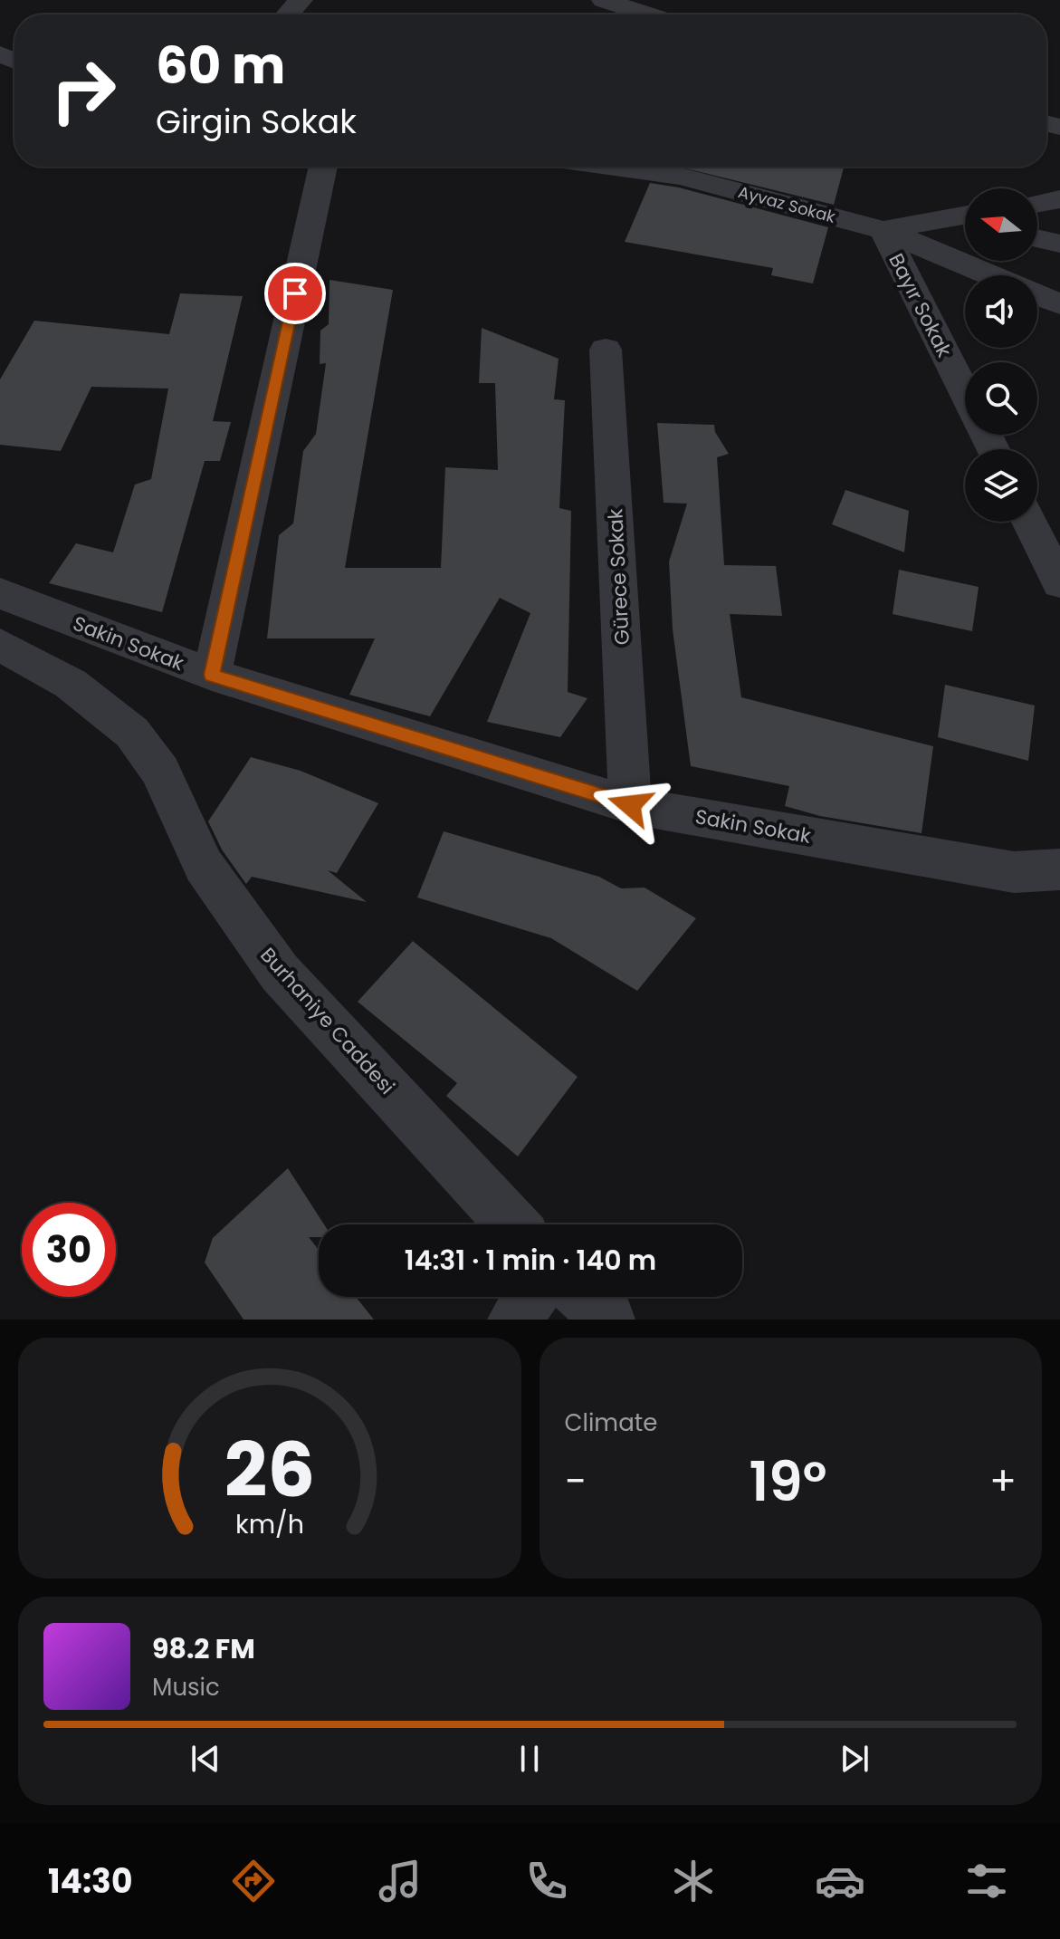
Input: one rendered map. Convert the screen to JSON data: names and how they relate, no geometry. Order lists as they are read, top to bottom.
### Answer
{
  "streets": {
    "street": [
      "Ayvaz Sokak",
      "Bayır Sokak",
      "Gürece Sokak",
      "Sakin Sokak",
      "Burhaniye Caddesi"
    ]
  },
  "crossings": [
    ["Ayvaz Sokak", "Bayır Sokak"],
    ["Gürece Sokak", "Sakin Sokak"]
  ],
  "north": "left",
  "page": {
    "turn": ["60 m", "Girgin Sokak"],
    "limit": "30",
    "trip": "14:31 · 1 min · 140 m",
    "tile": "Climate",
    "heat": ["−", "19°", "+"],
    "song": ["98.2 FM", "Music"],
    "tabs": "14:30",
    "gauge": ["26", "km/h"]
  }
}
